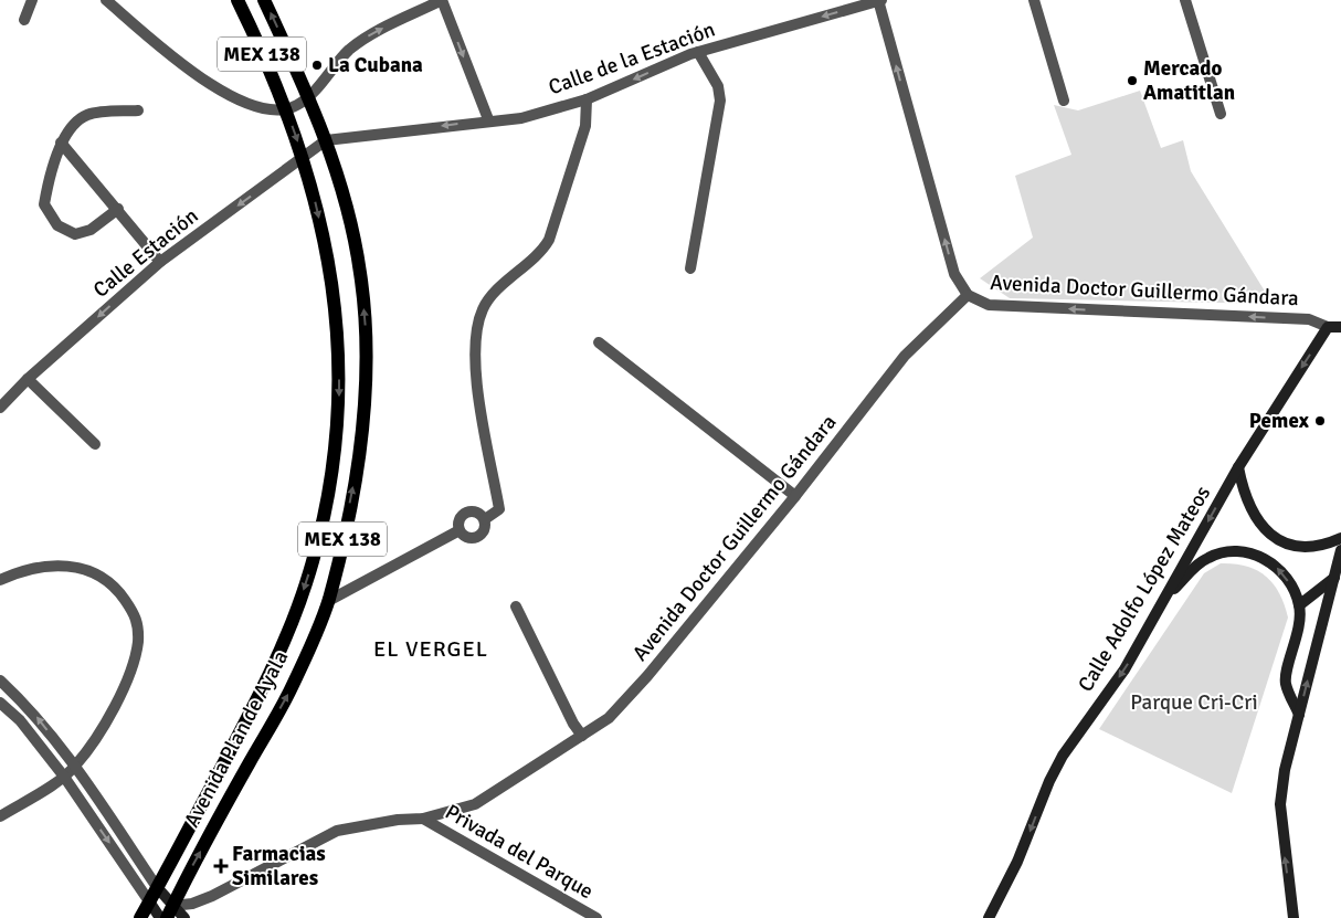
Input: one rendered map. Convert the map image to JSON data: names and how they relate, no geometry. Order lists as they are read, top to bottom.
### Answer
{
  "streets": {
    "main road": ["MEX 138", "Calle Adolfo López Mateos", "Avenida Plan de Ayala"],
    "street": [
      "Calle de la Estación",
      "Calle Estación",
      "Avenida Doctor Guillermo Gándara",
      "Privada del Parque"
    ]
  },
  "crossings": [
    ["Calle de la Estación", "Calle Estación"],
    ["Calle de la Estación", "Avenida Plan de Ayala"],
    ["Calle Estación", "Avenida Plan de Ayala"],
    ["Avenida Doctor Guillermo Gándara", "Calle Adolfo López Mateos"],
    ["Avenida Doctor Guillermo Gándara", "Avenida Plan de Ayala"],
    ["Avenida Doctor Guillermo Gándara", "Privada del Parque"]
  ],
  "one_way": ["Calle de la Estación", "Calle Estación", "Calle Adolfo López Mateos"],
  "districts": ["EL VERGEL"],
  "parks": ["Parque Cri-Cri"],
  "places": {
    "other": ["La Cubana", "Mercado Amatitlan", "Pemex"],
    "health": ["Farmacias Similares"]
  }
}
